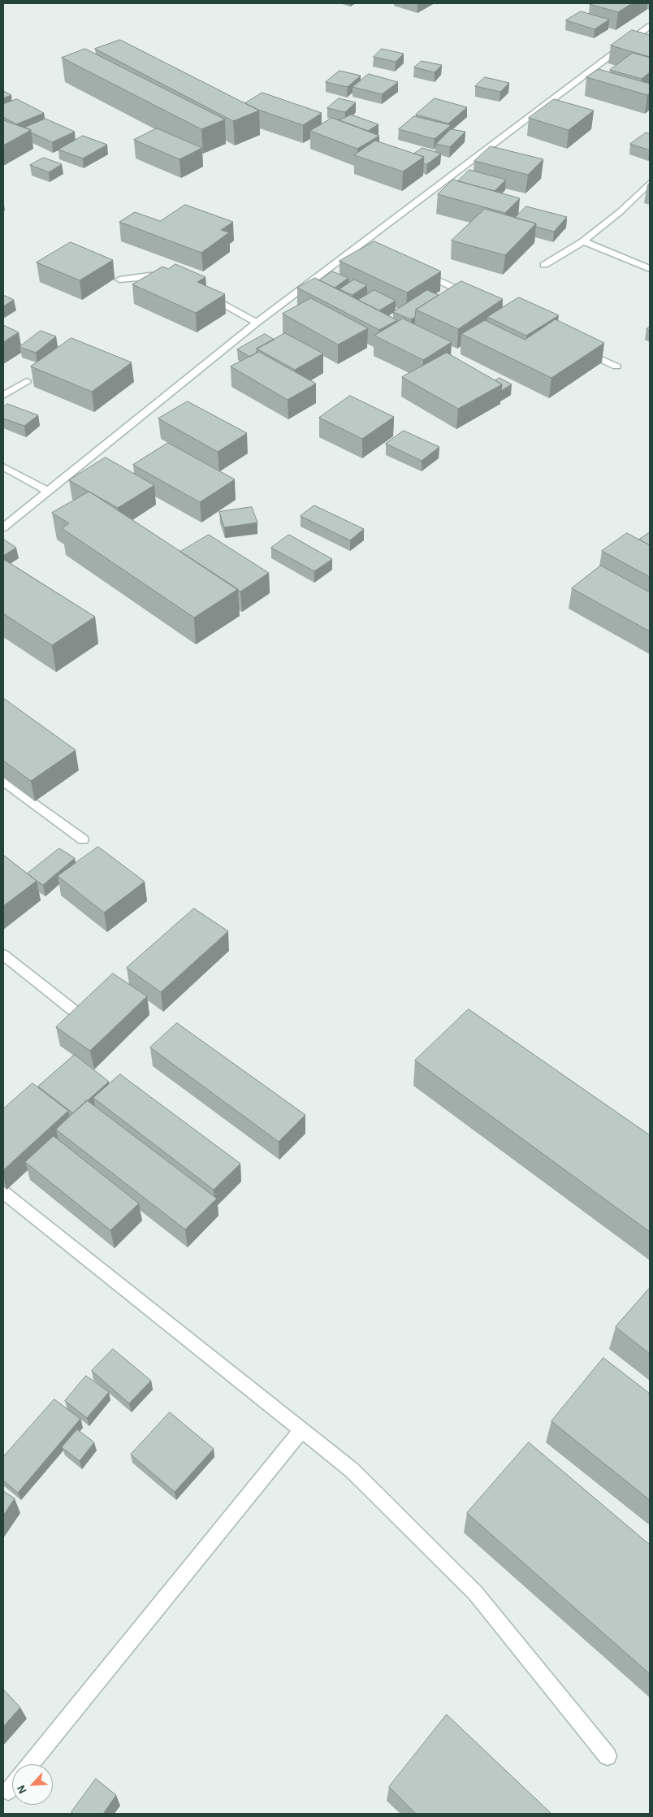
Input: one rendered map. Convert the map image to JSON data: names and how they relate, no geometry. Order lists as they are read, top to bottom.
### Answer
{
  "north": "bottom left"
}
